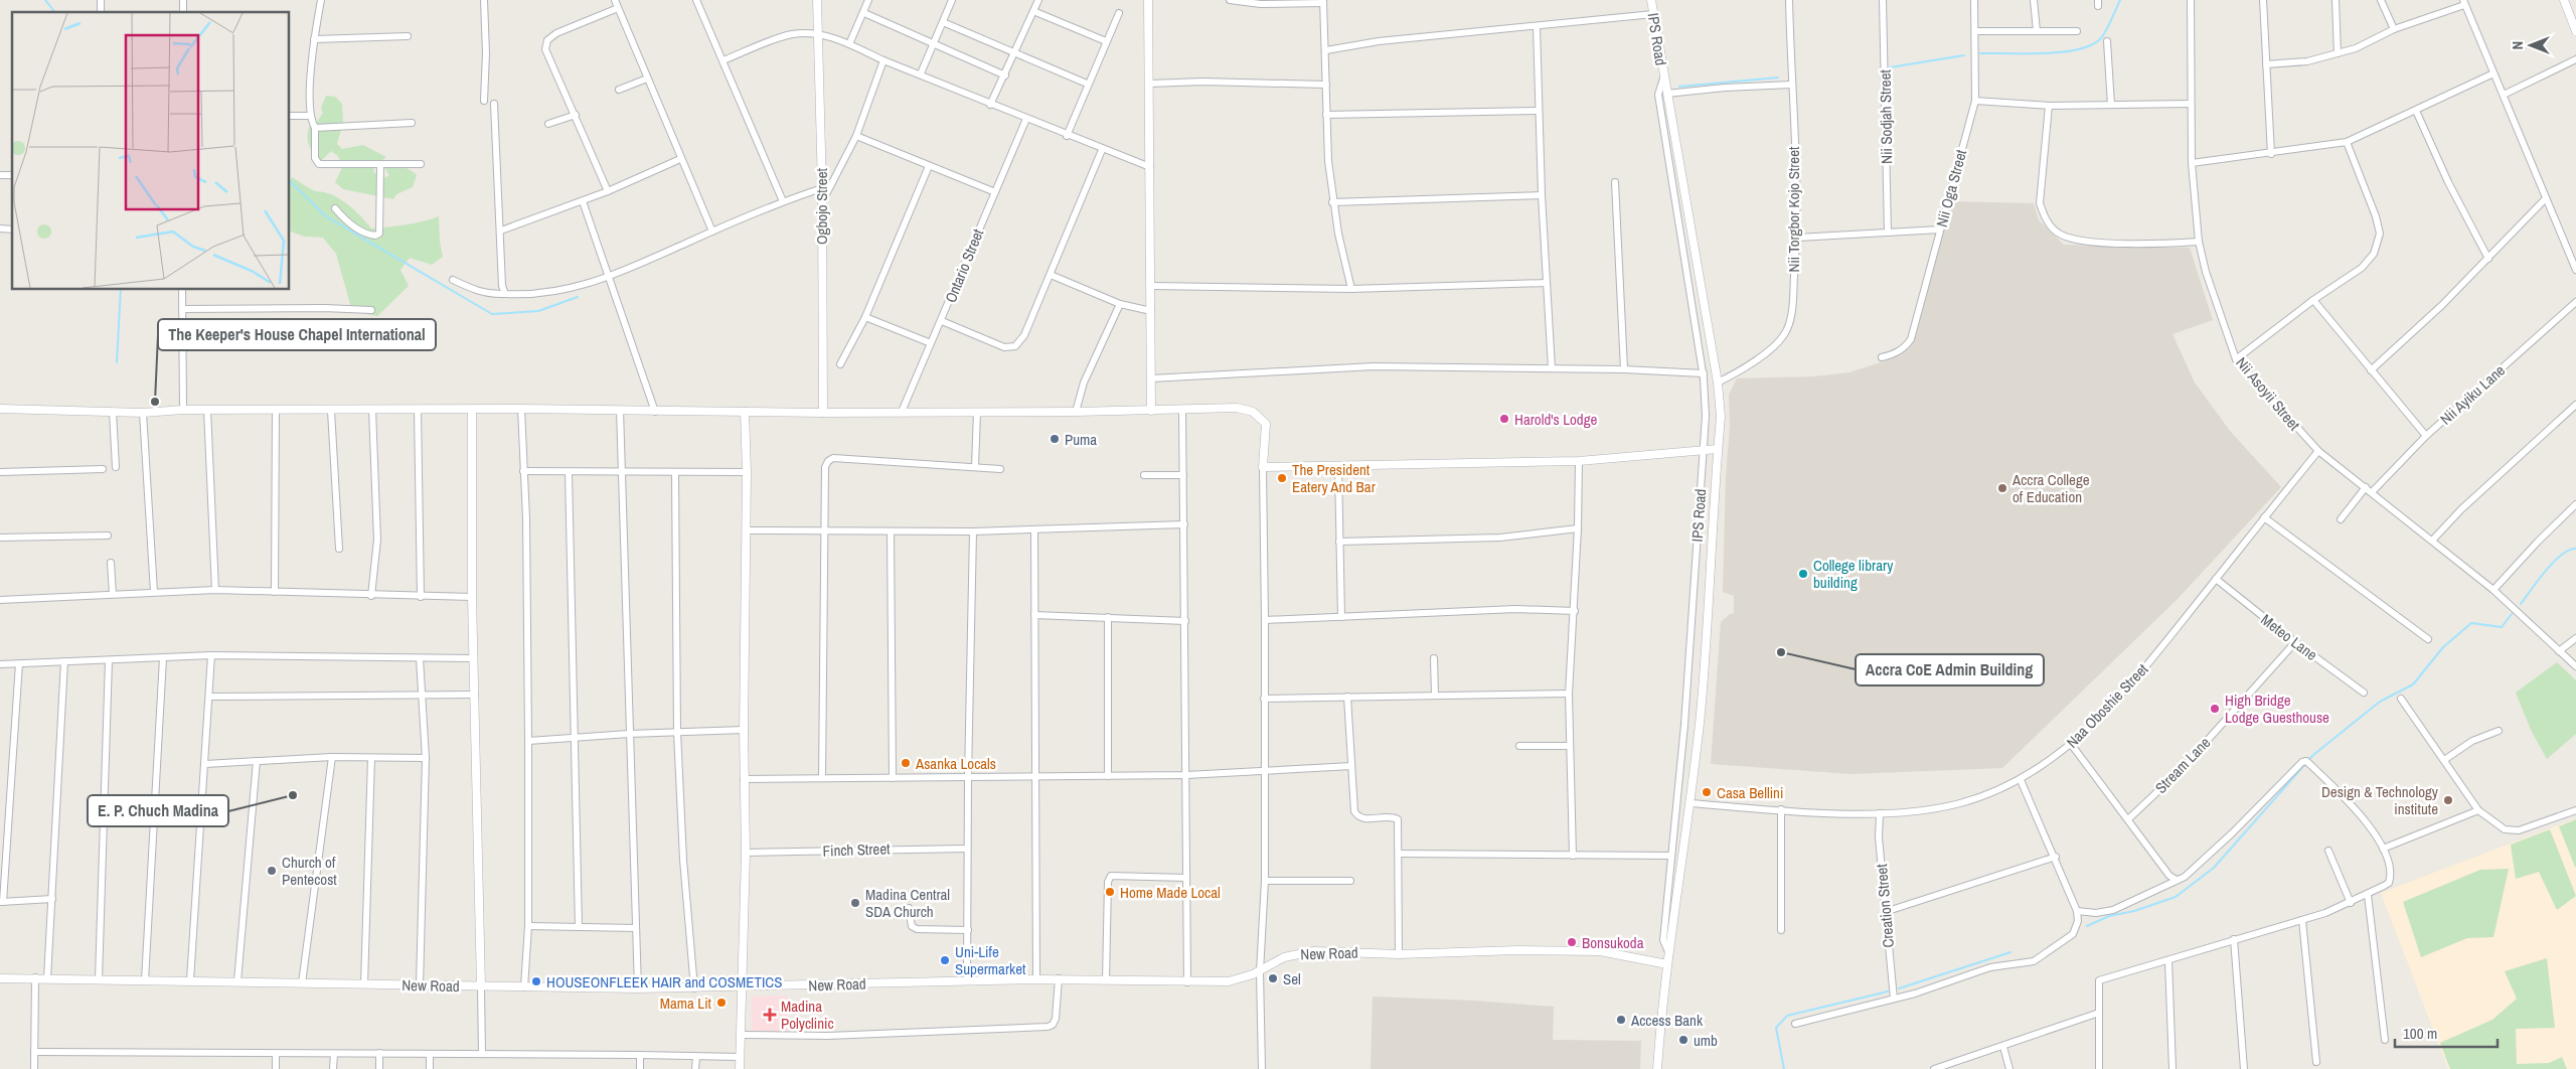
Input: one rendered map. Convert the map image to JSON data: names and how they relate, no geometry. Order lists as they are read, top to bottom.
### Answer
{
  "streets": {
    "street": [
      "IPS Road",
      "Nii Sodjah Street",
      "Nii Oga Street",
      "Ogbojo Street",
      "Nii Torgbor Kojo Street",
      "Ontario Street",
      "Nii Asoyii Street",
      "Nii Ayiku Lane",
      "Meteo Lane",
      "Naa Oboshie Street",
      "Stream Lane",
      "Finch Street",
      "Creation Street",
      "New Road"
    ]
  },
  "crossings": [
    ["IPS Road", "Nii Torgbor Kojo Street"],
    ["IPS Road", "Naa Oboshie Street"],
    ["IPS Road", "New Road"],
    ["Nii Asoyii Street", "Nii Ayiku Lane"],
    ["Nii Asoyii Street", "Naa Oboshie Street"],
    ["Meteo Lane", "Naa Oboshie Street"],
    ["Meteo Lane", "Stream Lane"],
    ["Naa Oboshie Street", "Creation Street"]
  ],
  "places": {
    "other": [
      "The Keeper's House Chapel International",
      "Harold's Lodge",
      "Puma",
      "The President Eatery And Bar",
      "Accra College of Education",
      "College library building",
      "Accra CoE Admin Building",
      "High Bridge Lodge Guesthouse",
      "Asanka Locals",
      "Casa Bellini",
      "E. P. Chuch Madina",
      "Design & Technology institute",
      "Church of Pentecost",
      "Home Made Local",
      "Madina Central SDA Church",
      "Bonsukoda",
      "Uni-Life Supermarket",
      "Sel",
      "HOUSEONFLEEK HAIR and COSMETICS",
      "Mama Lit",
      "Access Bank",
      "umb"
    ],
    "health": ["Madina Polyclinic"]
  },
  "scale_bar": "100 m",
  "north": "left"
}
